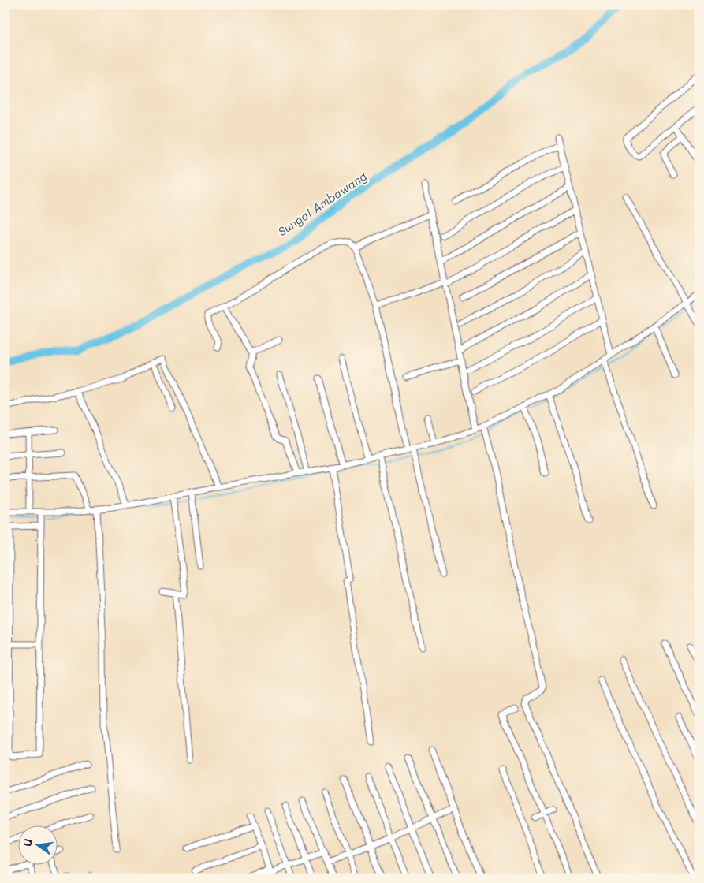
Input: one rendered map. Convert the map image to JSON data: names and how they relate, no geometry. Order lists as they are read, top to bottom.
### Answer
{
  "water": ["Sungai Ambawang"],
  "north": "left"
}
